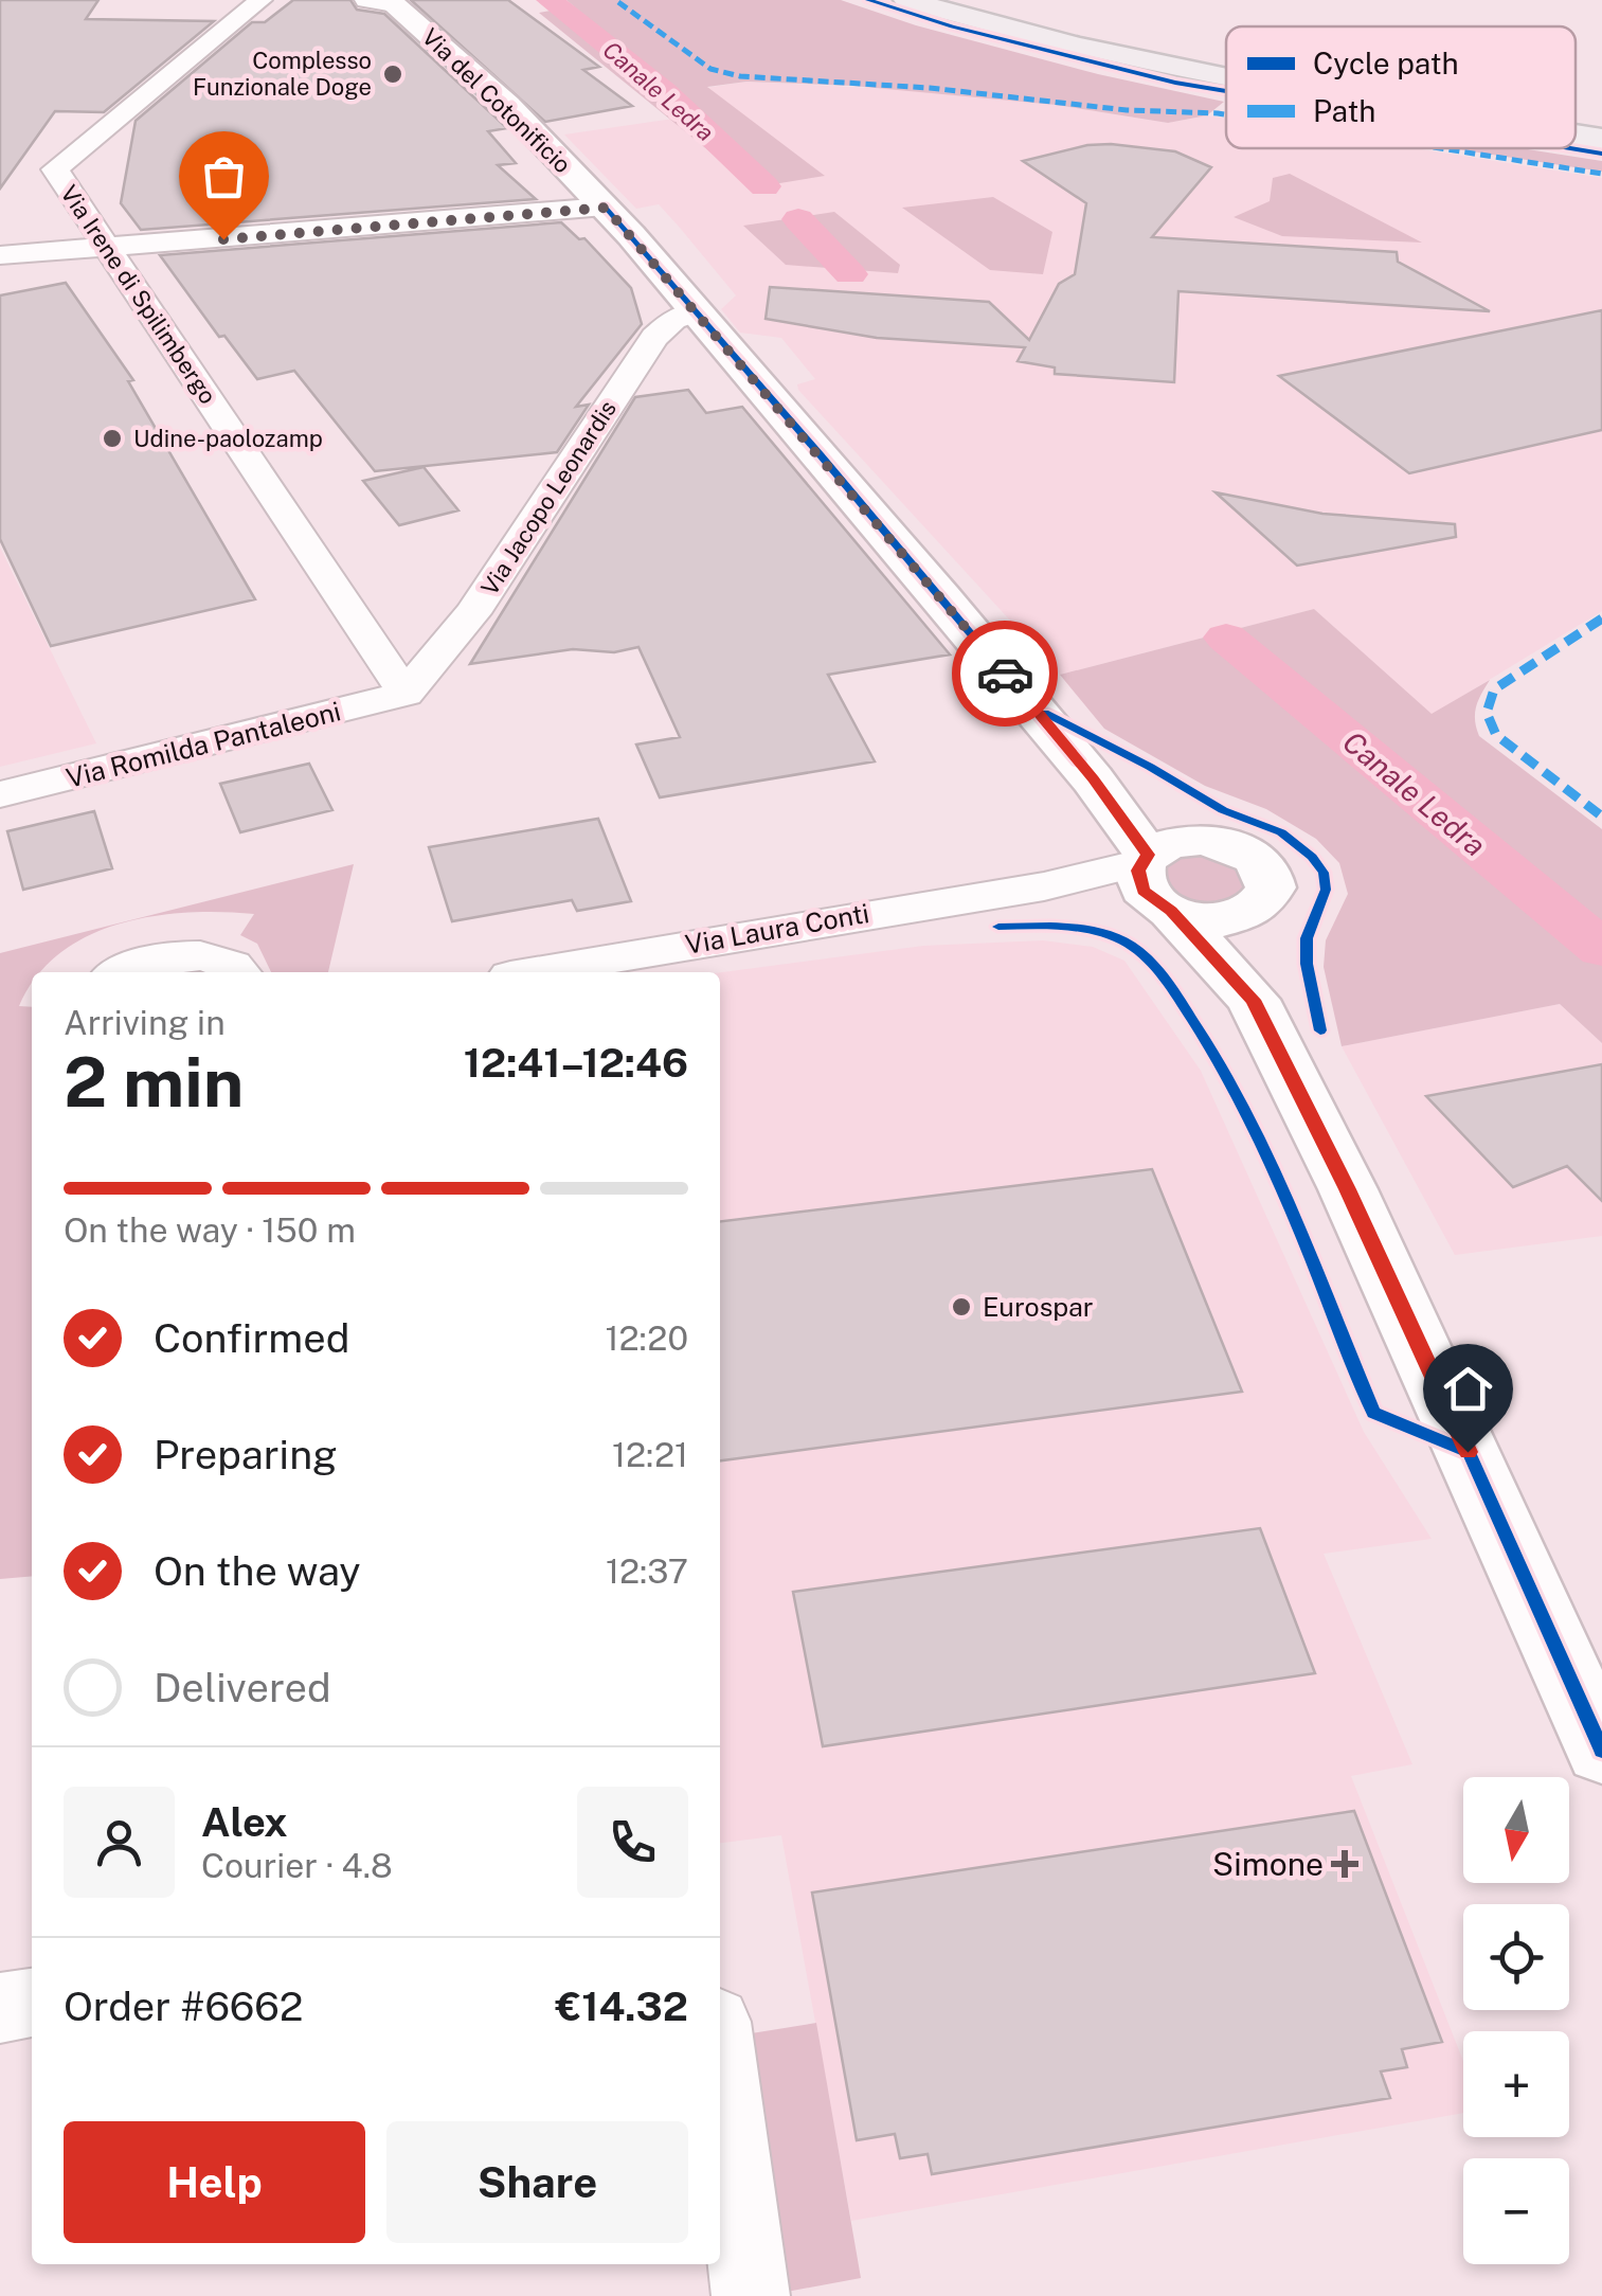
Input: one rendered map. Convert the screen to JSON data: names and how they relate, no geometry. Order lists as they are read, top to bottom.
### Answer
{
  "streets": {
    "main road": ["Via del Cotonificio"],
    "street": [
      "Via Irene di Spilimbergo",
      "Via Jacopo Leonardis",
      "Via Romilda Pantaleoni",
      "Via Laura Conti"
    ]
  },
  "crossings": [
    ["Via del Cotonificio", "Via Jacopo Leonardis"],
    ["Via del Cotonificio", "Via Laura Conti"],
    ["Via Irene di Spilimbergo", "Via Jacopo Leonardis"],
    ["Via Irene di Spilimbergo", "Via Romilda Pantaleoni"],
    ["Via Jacopo Leonardis", "Via Romilda Pantaleoni"]
  ],
  "water": ["Canale Ledra"],
  "places": {
    "other": ["Complesso Funzionale Doge", "Udine-paolozamp", "Eurospar"],
    "health": ["Simone"]
  },
  "legend": ["Cycle path", "Path"],
  "north": "bottom",
  "page": {
    "heading": ["2 min", "Arriving in", "12:41–12:46"],
    "panel": [
      "Alex",
      "Courier · 4.8",
      "Order #6662",
      "€14.32"
    ],
    "bar": "On the way · 150 m",
    "list": [
      ["Confirmed", "12:20"],
      ["Preparing", "12:21"],
      ["On the way", "12:37"],
      "Delivered"
    ],
    "map_buttons": ["+", "−"],
    "buttons": ["Help", "Share"]
  }
}
